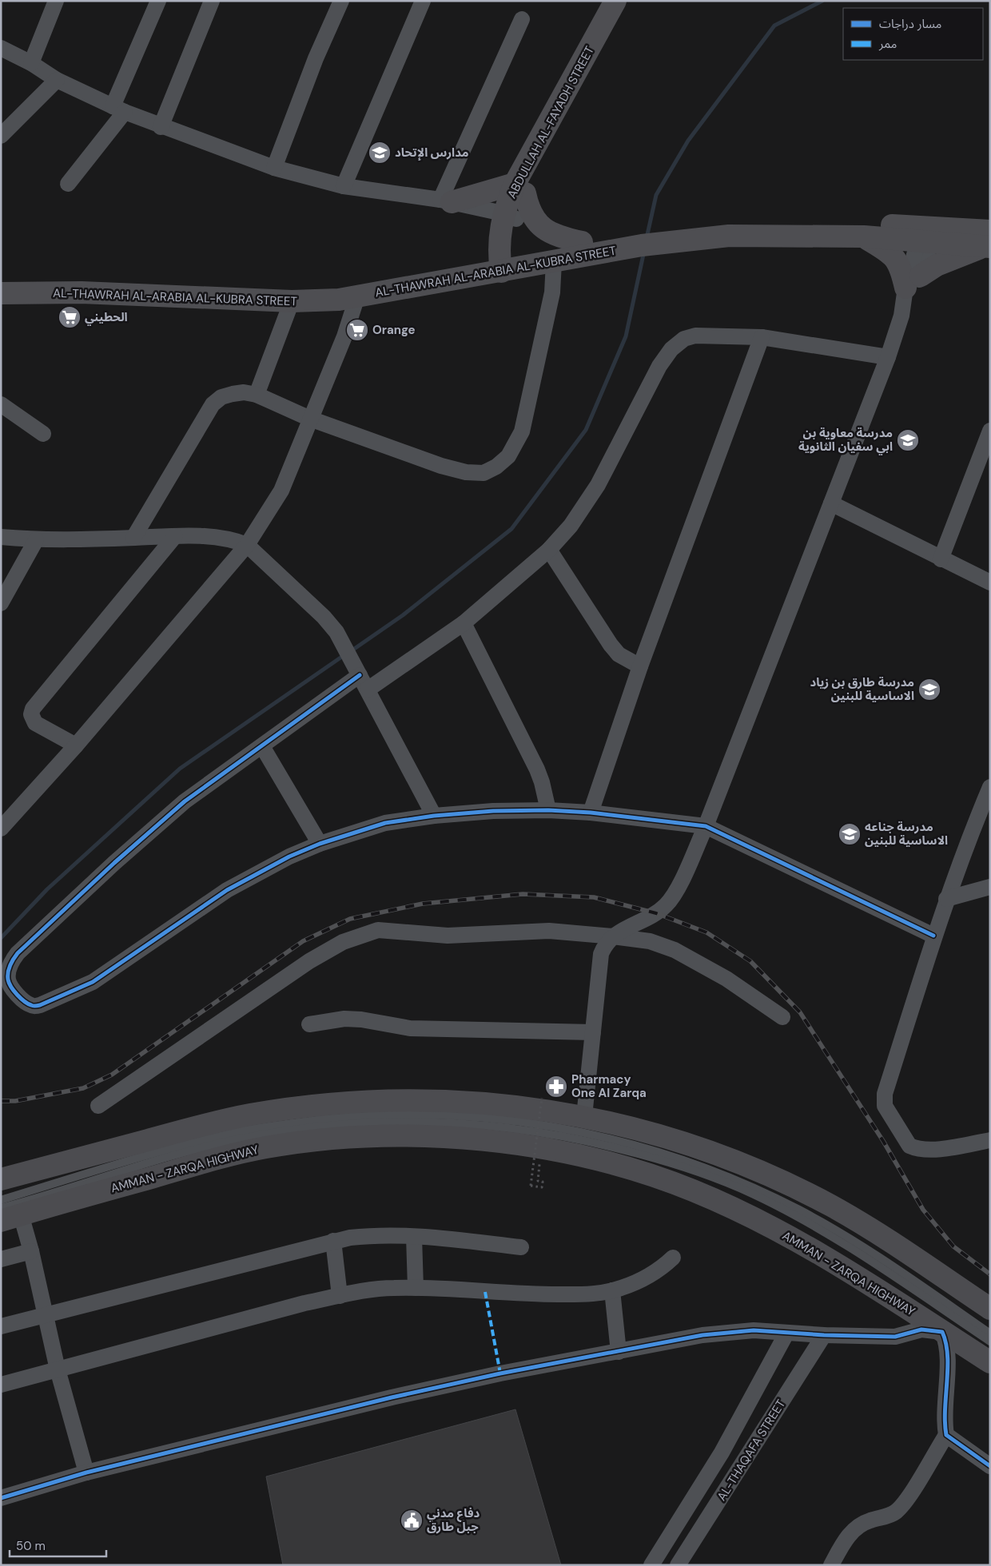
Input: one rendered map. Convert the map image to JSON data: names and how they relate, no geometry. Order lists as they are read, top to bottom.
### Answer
{
  "streets": {
    "highway": ["AMMAN - ZARQA HIGHWAY"],
    "main road": ["ABDULLAH AL-FAYADH STREET", "AL-THAWRAH AL-ARABIA AL-KUBRA STREET"],
    "street": ["AL-THAQAFA STREET"]
  },
  "crossings": [
    ["ABDULLAH AL-FAYADH STREET", "AL-THAWRAH AL-ARABIA AL-KUBRA STREET"]
  ],
  "places": {
    "school or university": [
      "مدارس الإتحاد",
      "مدرسة معاوية بن ابي سفيان الثانوية",
      "مدرسة طارق بن زياد الاساسية للبنين",
      "مدرسة جناعه الاساسية للبنين"
    ],
    "supermarket": ["الحطيني", "Orange"],
    "pharmacy": ["Pharmacy One Al Zarqa"],
    "public building": ["دفاع مدني جبل طارق"]
  },
  "legend": ["مسار دراجات", "ممر"],
  "scale_bar": "50 m"
}
